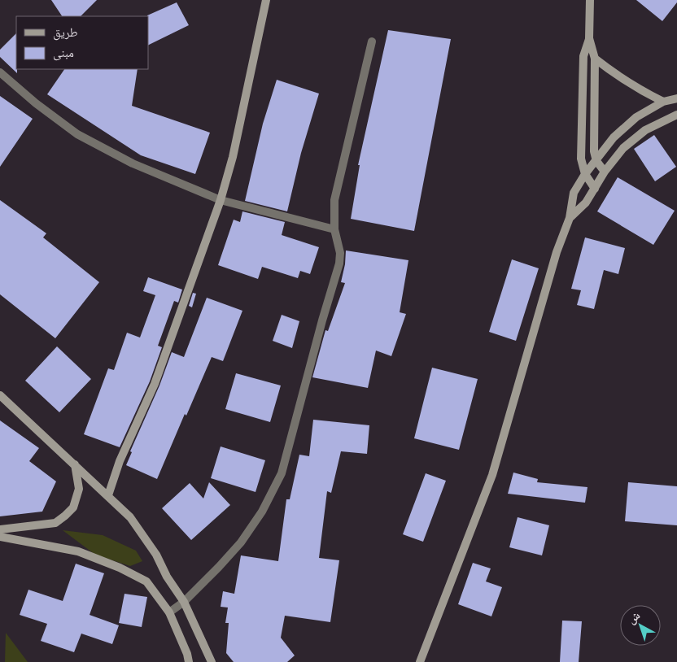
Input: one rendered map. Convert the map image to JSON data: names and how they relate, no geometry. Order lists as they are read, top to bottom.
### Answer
{
  "legend": ["طريق", "مبنى"],
  "north": "top left"
}
